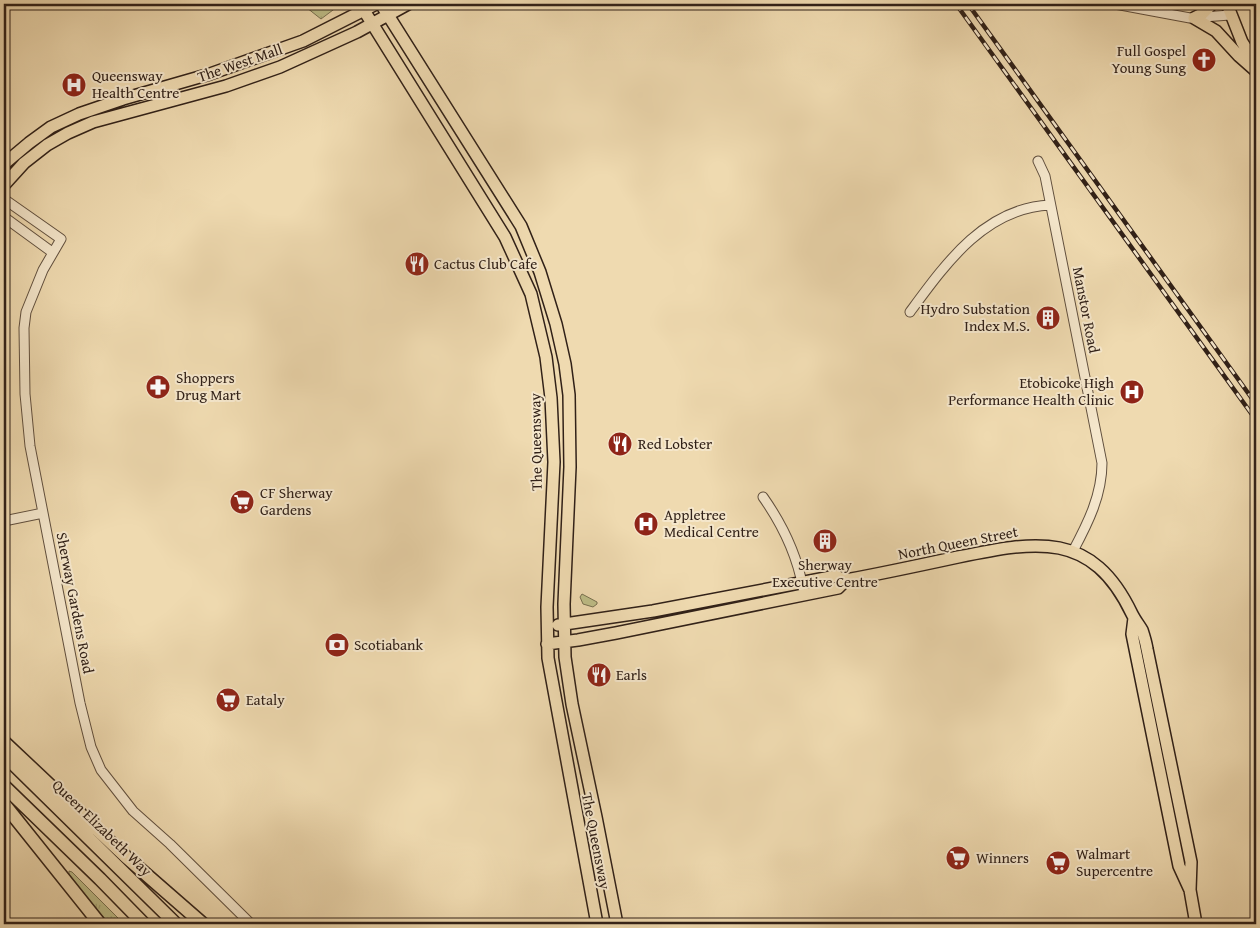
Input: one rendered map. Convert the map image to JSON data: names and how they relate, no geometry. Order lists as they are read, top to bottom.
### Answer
{
  "streets": {
    "highway": ["Queen Elizabeth Way"],
    "main road": ["The West Mall", "The Queensway", "North Queen Street"],
    "street": ["Manstor Road", "Sherway Gardens Road"]
  },
  "crossings": [
    ["The West Mall", "The Queensway"],
    ["Manstor Road", "North Queen Street"],
    ["The Queensway", "North Queen Street"]
  ],
  "places": {
    "church": ["Full Gospel Young Sung"],
    "hospital": ["Queensway Health Centre", "Etobicoke High Performance Health Clinic", "Appletree Medical Centre"],
    "restaurant": ["Cactus Club Cafe", "Red Lobster", "Earls"],
    "building": ["Hydro Substation Index M.S.", "Sherway Executive Centre"],
    "pharmacy": ["Shoppers Drug Mart"],
    "supermarket": [
      "CF Sherway Gardens",
      "Eataly",
      "Winners",
      "Walmart Supercentre"
    ],
    "bank": ["Scotiabank"]
  }
}
